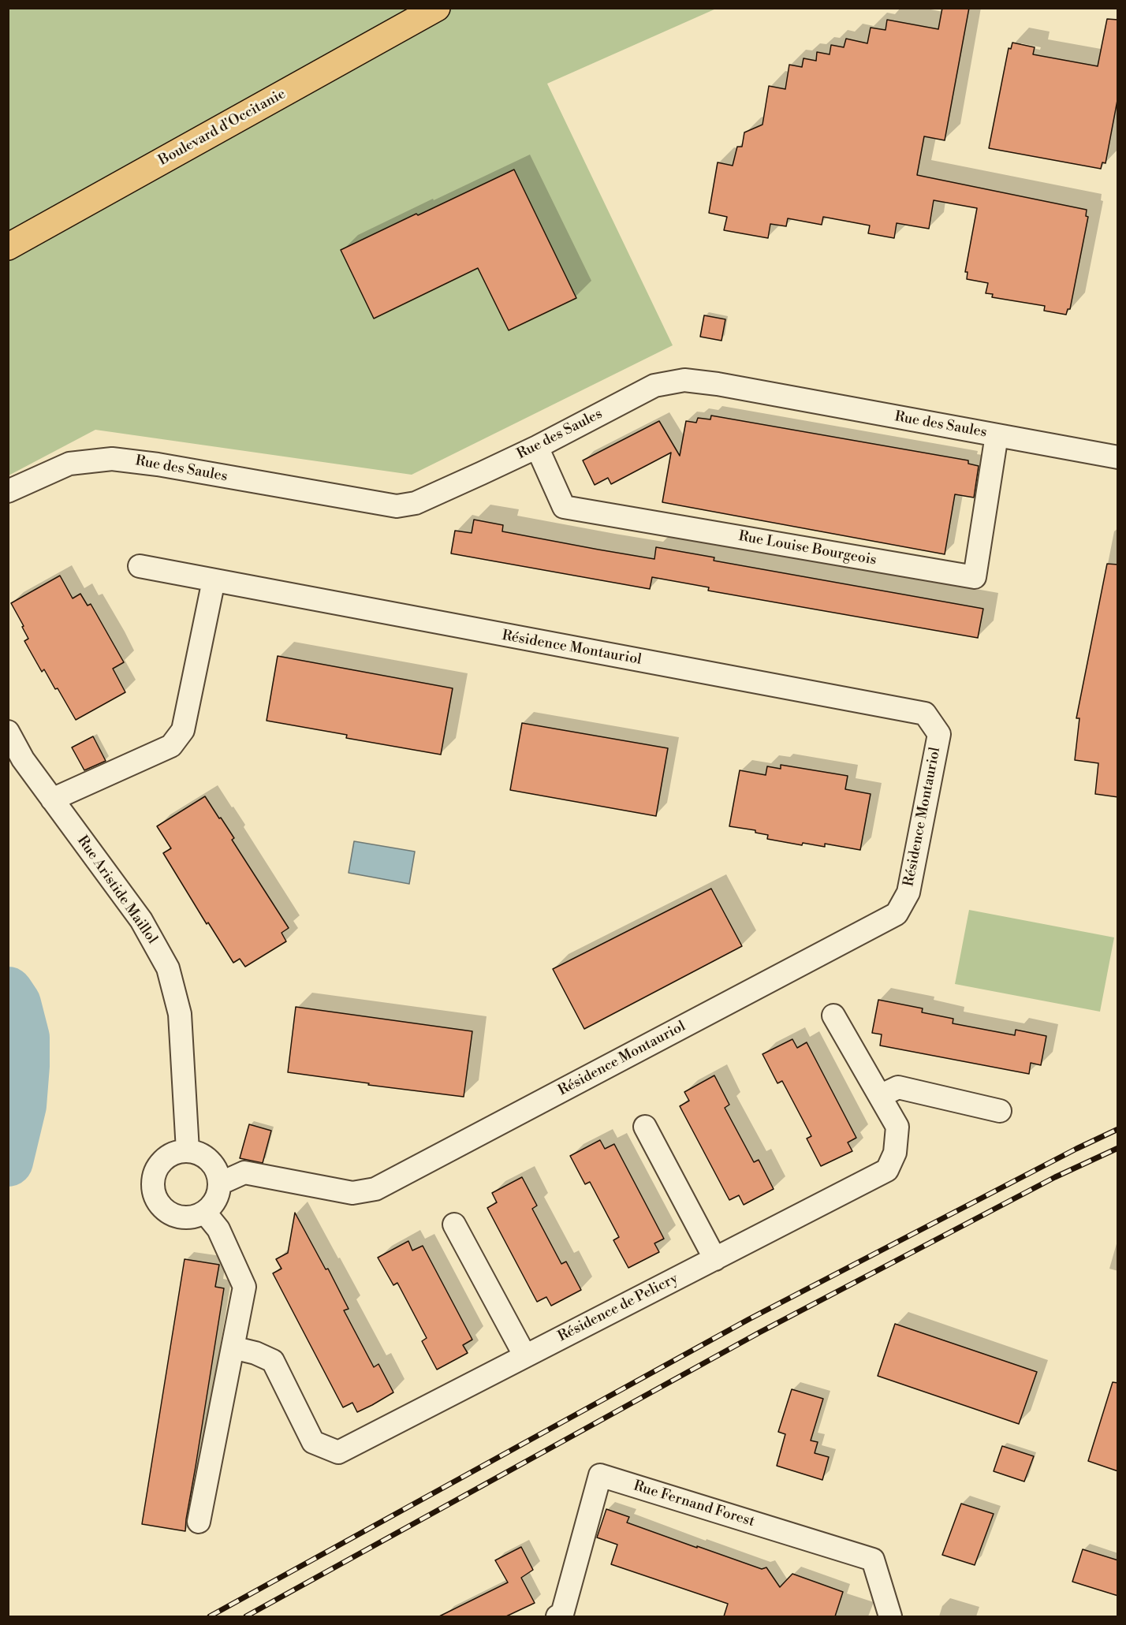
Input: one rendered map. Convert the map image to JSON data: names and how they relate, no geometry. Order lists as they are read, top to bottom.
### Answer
{
  "streets": {
    "main road": ["Boulevard d'Occitanie"],
    "street": [
      "Rue des Saules",
      "Rue Louise Bourgeois",
      "Résidence Montauriol",
      "Rue Aristide Maillol",
      "Résidence de Pelicry",
      "Rue Fernand Forest"
    ]
  },
  "crossings": [
    ["Rue des Saules", "Rue Louise Bourgeois"],
    ["Résidence Montauriol", "Rue Aristide Maillol"]
  ]
}
